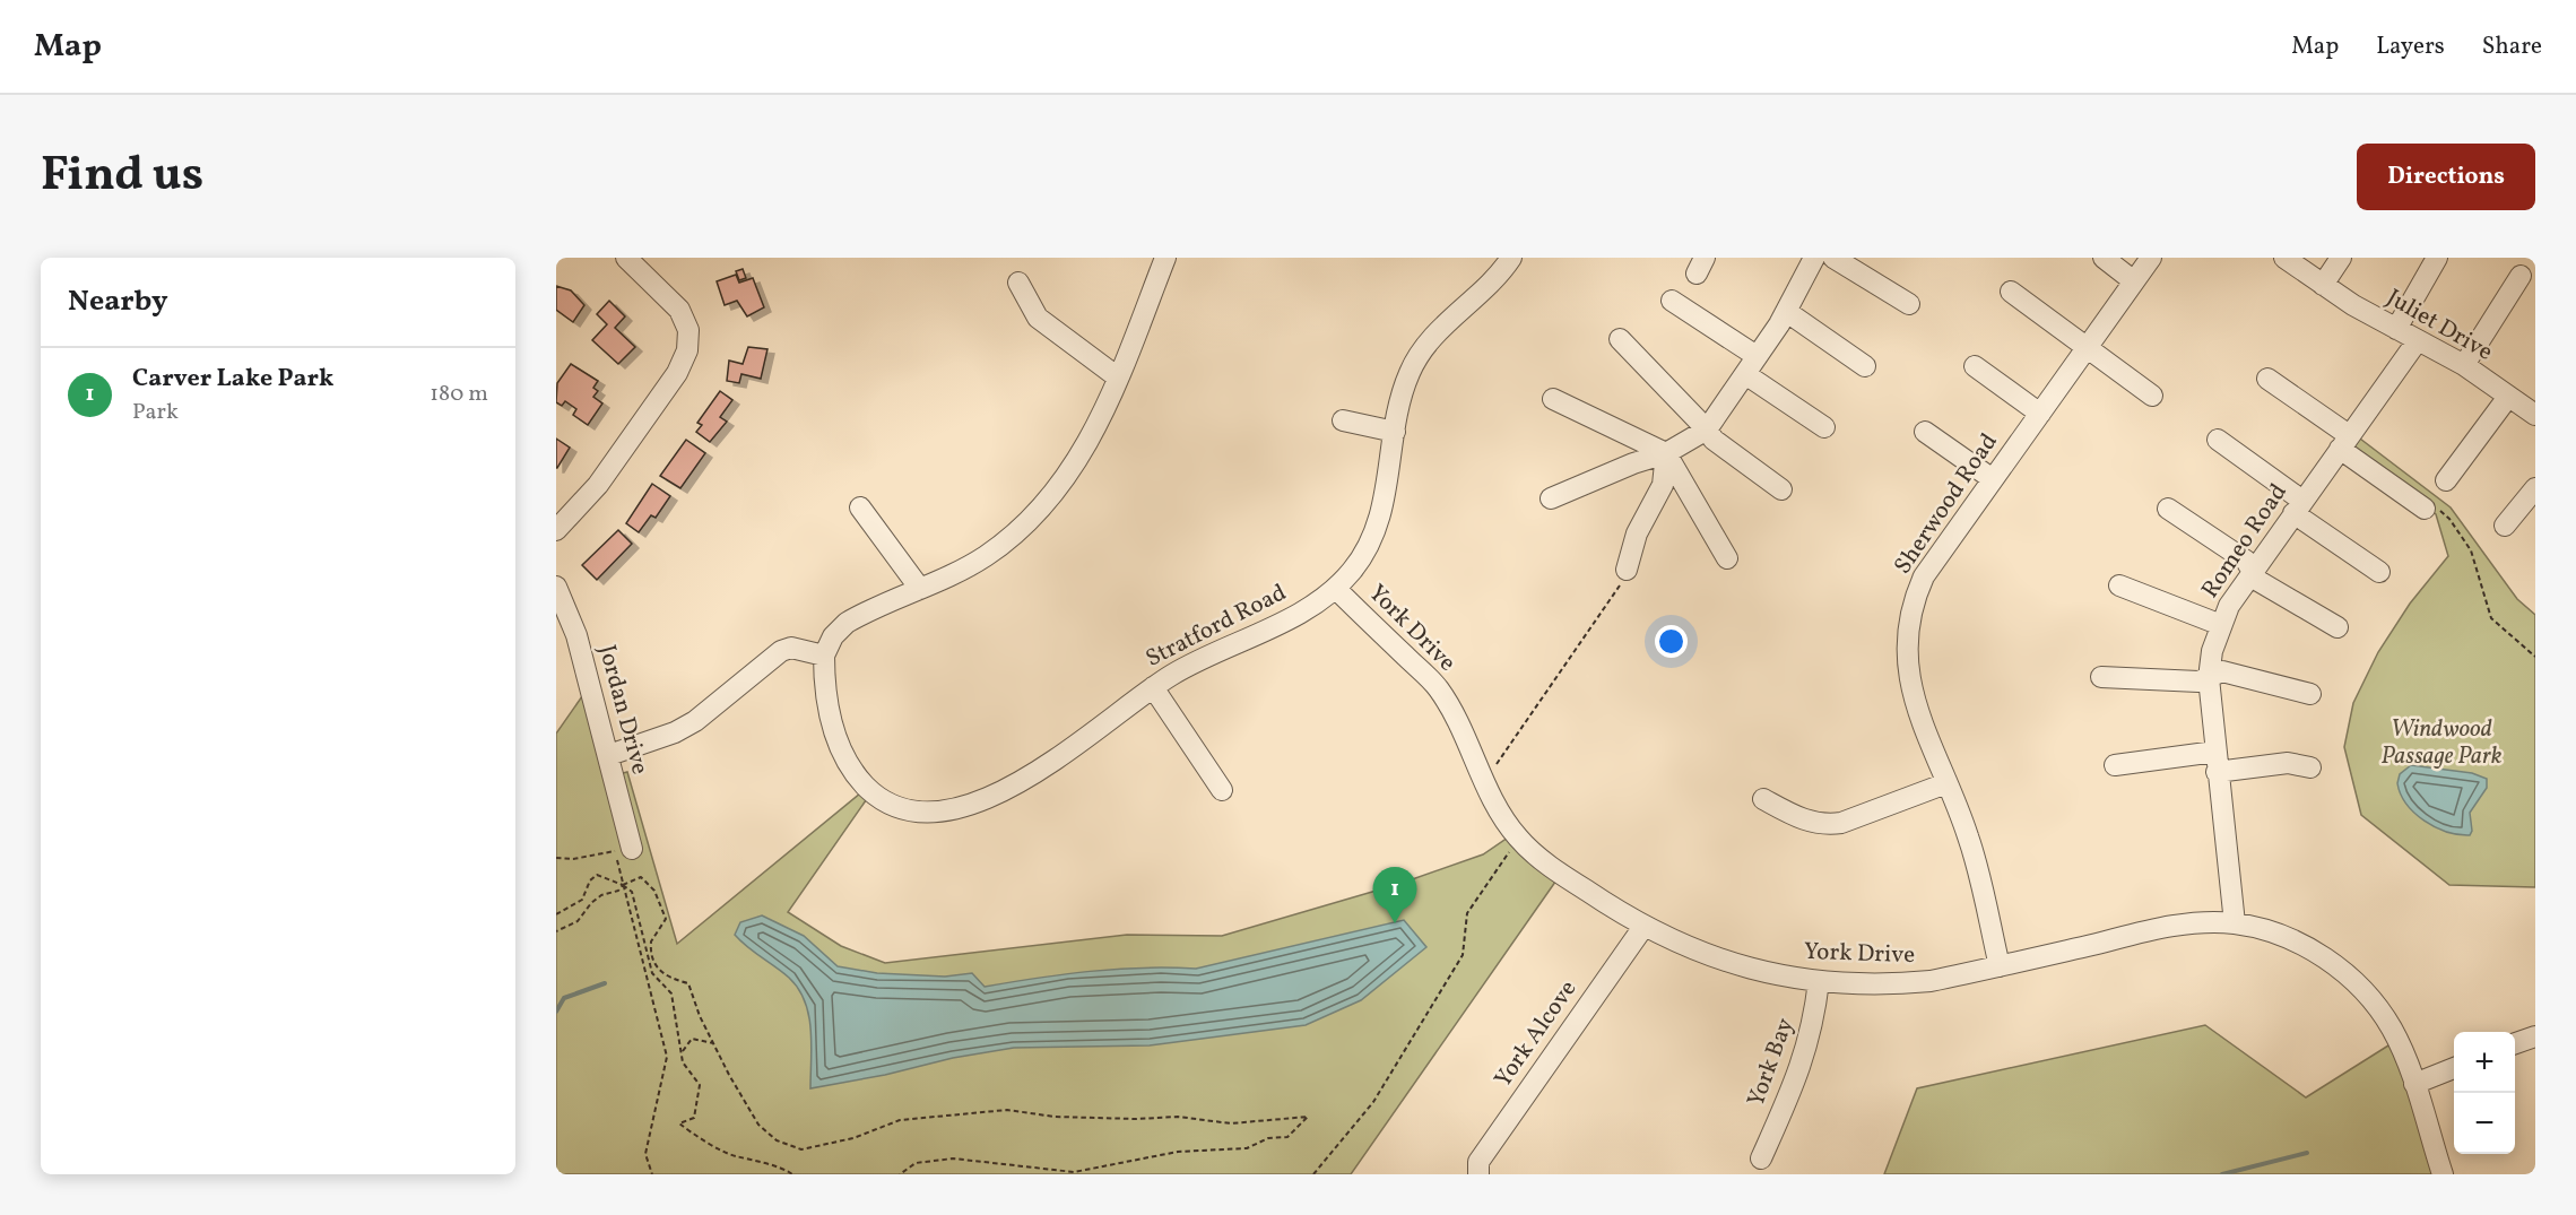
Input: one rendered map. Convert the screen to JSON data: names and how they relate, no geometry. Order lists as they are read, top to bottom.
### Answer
{
  "streets": {
    "street": [
      "Juliet Drive",
      "Sherwood Road",
      "Romeo Road",
      "Stratford Road",
      "York Drive",
      "Jordan Drive",
      "York Alcove",
      "York Bay"
    ]
  },
  "crossings": [
    ["Juliet Drive", "Romeo Road"],
    ["Sherwood Road", "York Drive"],
    ["Romeo Road", "York Drive"],
    ["Stratford Road", "York Drive"],
    ["York Drive", "York Alcove"],
    ["York Drive", "York Bay"]
  ],
  "parks": ["Windwood Passage Park"],
  "page": {
    "header": "Map",
    "nav": ["Map", "Layers", "Share"],
    "title": "Find us",
    "buttons": "Directions",
    "heading": "Nearby",
    "list": [
      {
        "mark": "1",
        "name": "Carver Lake Park",
        "note": "Park",
        "value": "180 m"
      }
    ],
    "pins": "1",
    "map_buttons": ["+", "−"]
  }
}
